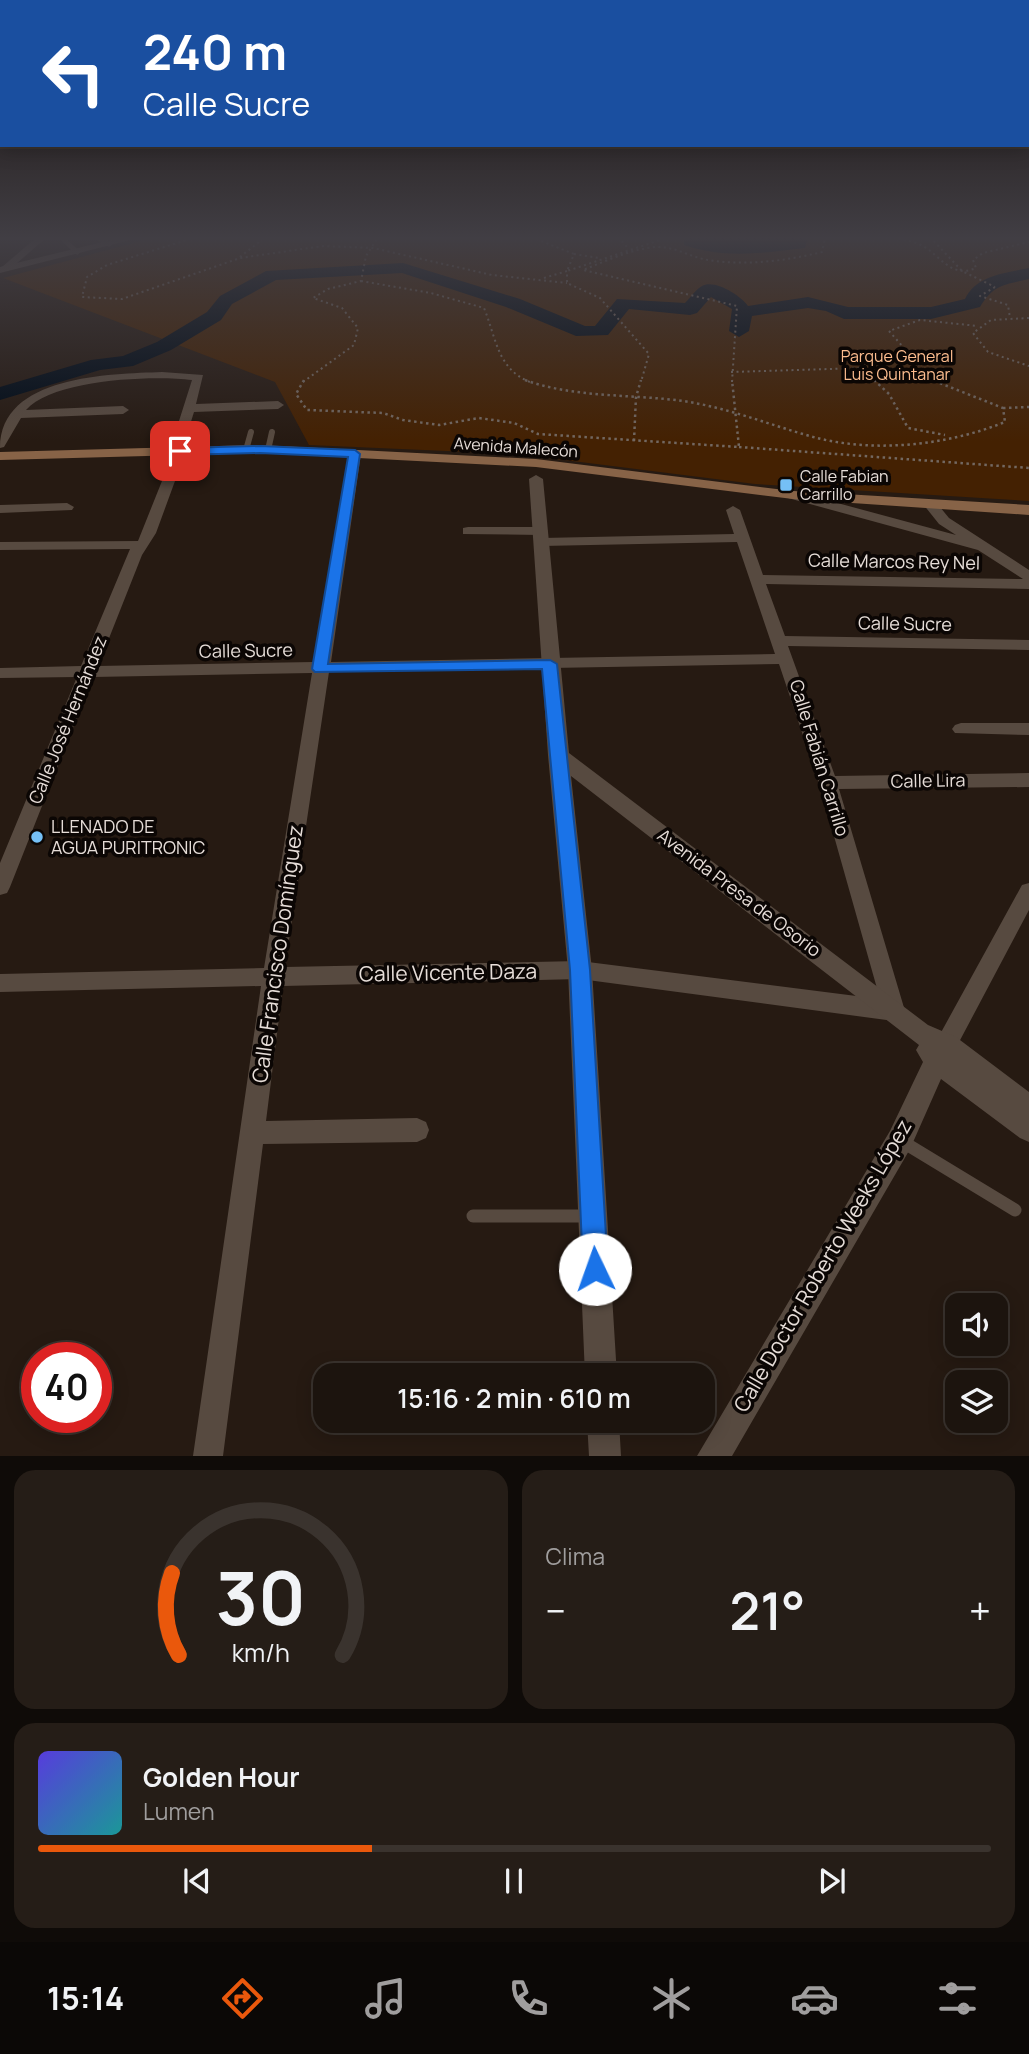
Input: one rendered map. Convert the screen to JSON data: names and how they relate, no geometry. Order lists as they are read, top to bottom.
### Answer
{
  "streets": {
    "main road": ["Avenida Malecón"],
    "street": [
      "Calle Marcos Rey Nel",
      "Calle Sucre",
      "Calle José Hernández",
      "Calle Fabián Carrillo",
      "Calle Lira",
      "Avenida Presa de Osorio",
      "Calle Francisco Domínguez",
      "Calle Vicente Daza",
      "Calle Doctor Roberto Weeks López"
    ]
  },
  "crossings": [
    ["Avenida Malecón", "Calle José Hernández"],
    ["Avenida Malecón", "Calle Francisco Domínguez"],
    ["Calle Marcos Rey Nel", "Calle Fabián Carrillo"],
    ["Calle Sucre", "Calle José Hernández"],
    ["Calle Sucre", "Calle Fabián Carrillo"],
    ["Calle Sucre", "Calle Francisco Domínguez"],
    ["Calle Fabián Carrillo", "Calle Lira"],
    ["Calle Fabián Carrillo", "Avenida Presa de Osorio"],
    ["Calle Fabián Carrillo", "Calle Vicente Daza"],
    ["Avenida Presa de Osorio", "Calle Vicente Daza"],
    ["Avenida Presa de Osorio", "Calle Doctor Roberto Weeks López"],
    ["Calle Francisco Domínguez", "Calle Vicente Daza"]
  ],
  "parks": ["Parque General Luis Quintanar"],
  "places": {
    "transit": ["Calle Fabian Carrillo"],
    "other": ["LLENADO DE AGUA PURITRONIC"]
  },
  "page": {
    "turn": ["240 m", "Calle Sucre"],
    "limit": "40",
    "trip": "15:16 · 2 min · 610 m",
    "tile": "Clima",
    "heat": ["−", "21°", "+"],
    "song": ["Golden Hour", "Lumen"],
    "tabs": "15:14",
    "gauge": ["30", "km/h"]
  }
}
